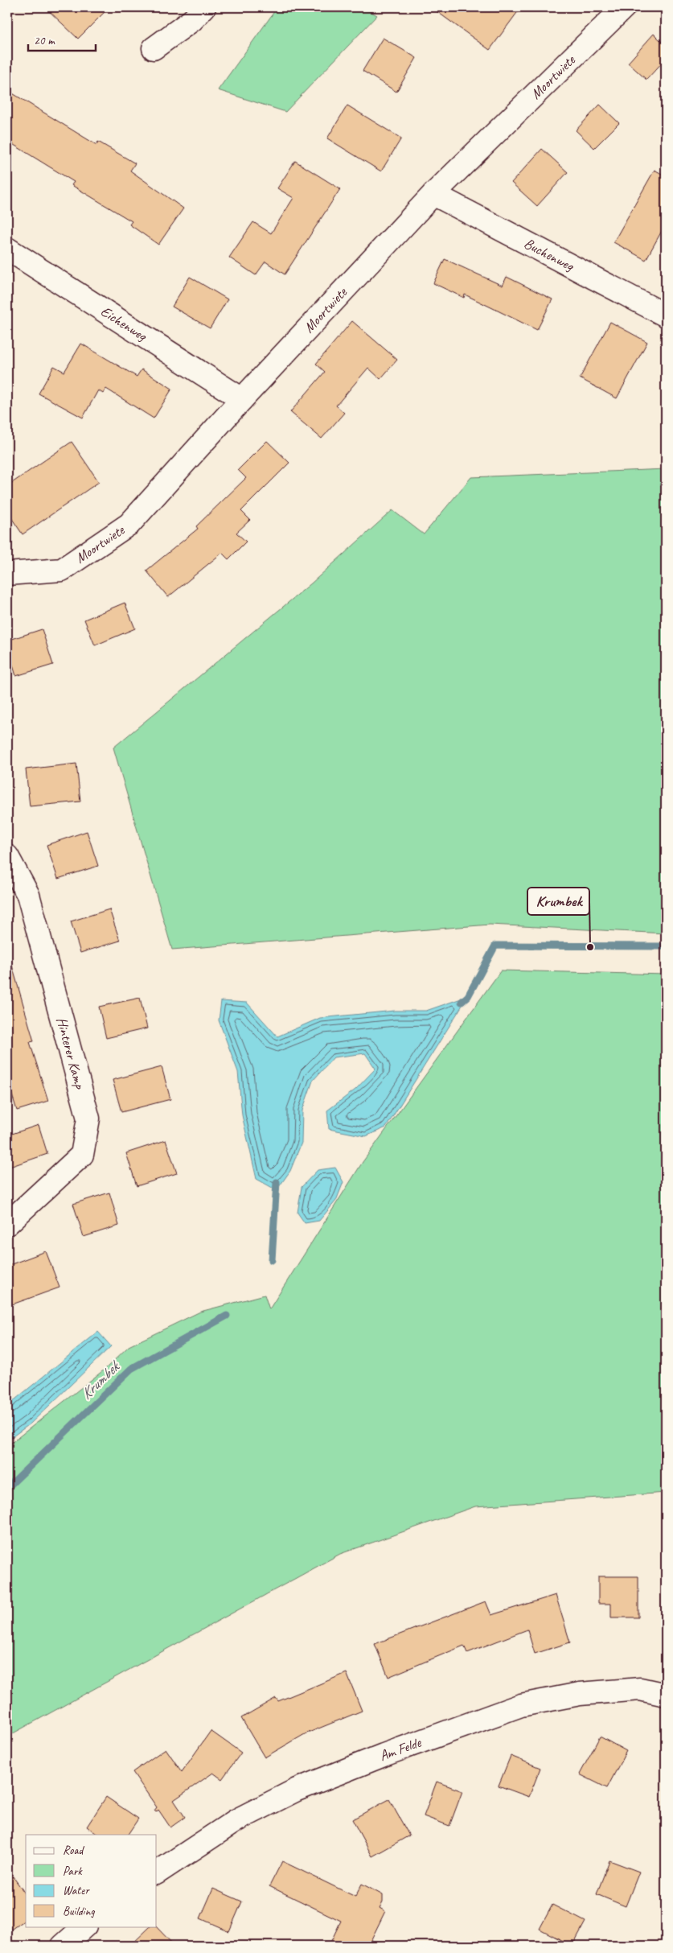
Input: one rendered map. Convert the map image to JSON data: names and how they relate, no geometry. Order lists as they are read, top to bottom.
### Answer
{
  "streets": {
    "street": [
      "Moortwiete",
      "Buchenweg",
      "Eichenweg",
      "Hinterer Kamp",
      "Am Felde"
    ]
  },
  "crossings": [
    ["Moortwiete", "Buchenweg"],
    ["Moortwiete", "Eichenweg"]
  ],
  "water": ["Krumbek"],
  "places": ["Krumbek"],
  "legend": [
    "Road",
    "Park",
    "Water",
    "Building"
  ],
  "scale_bar": "20 m"
}
